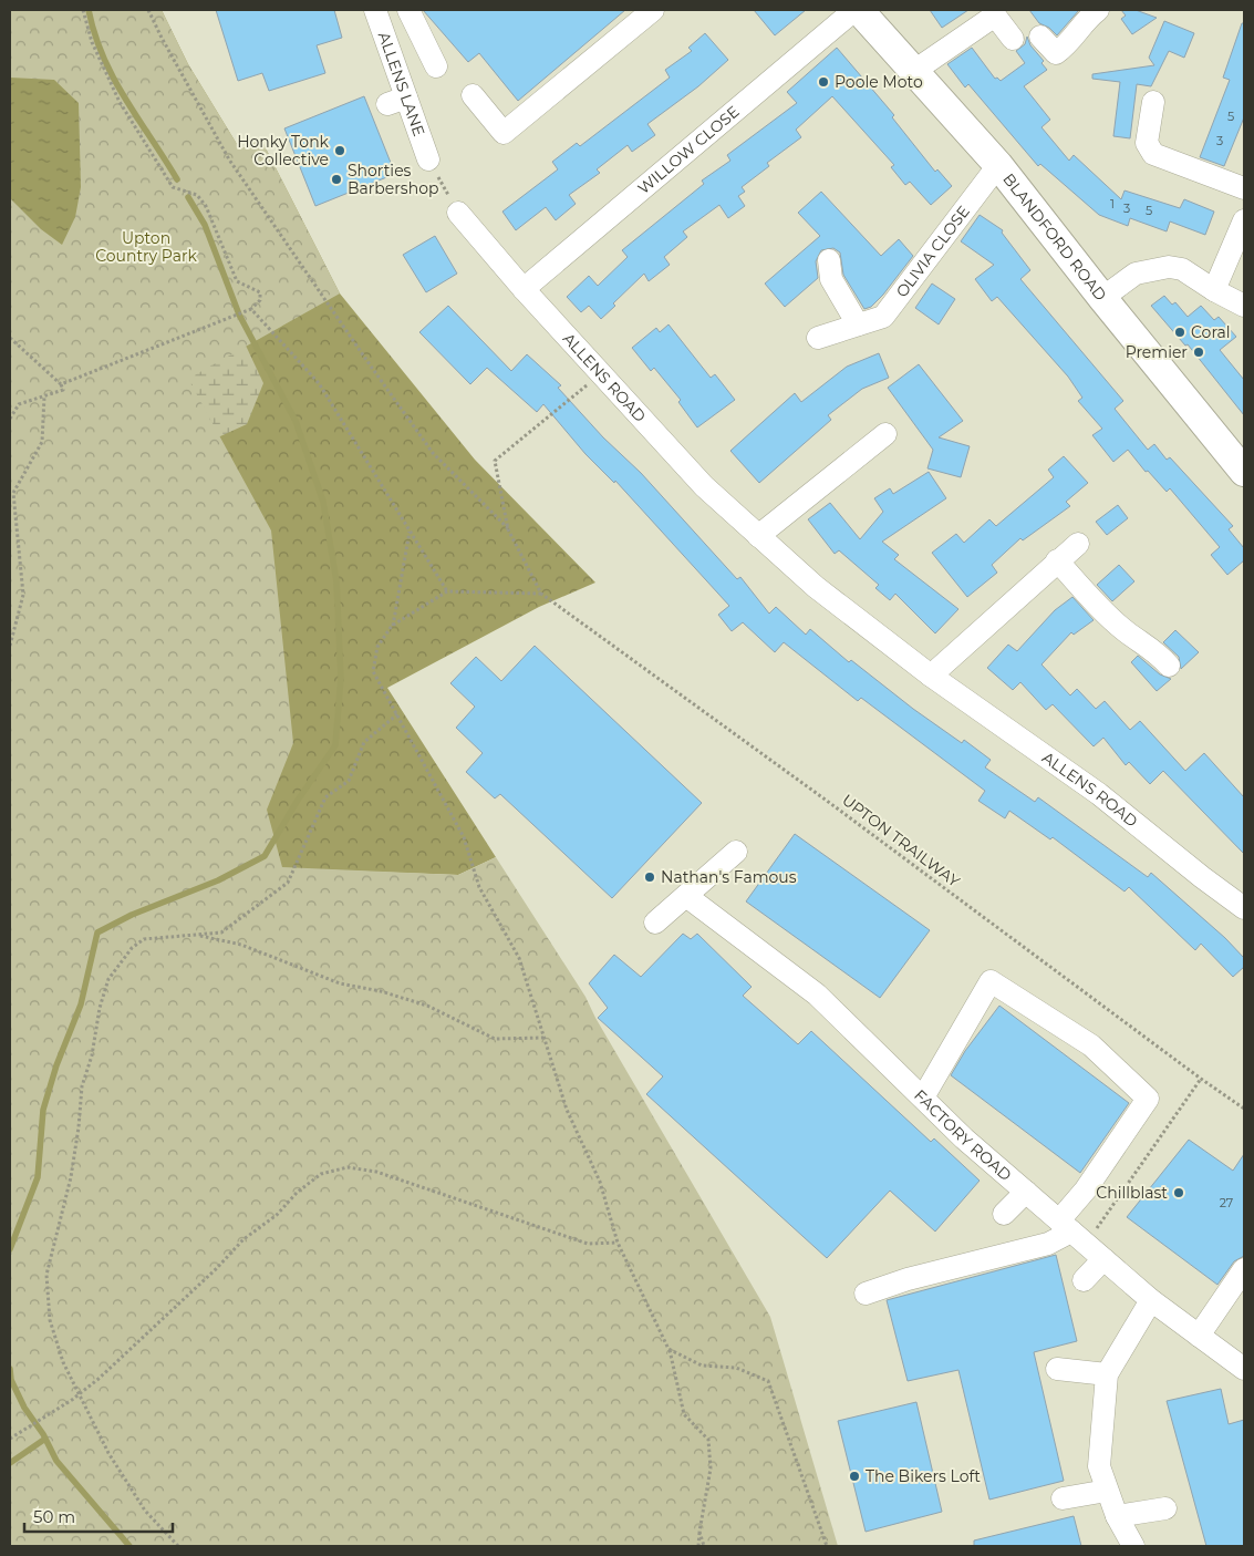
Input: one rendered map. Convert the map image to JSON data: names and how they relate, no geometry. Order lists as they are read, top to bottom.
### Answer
{
  "streets": {
    "main road": ["BLANDFORD ROAD"],
    "street": [
      "ALLENS LANE",
      "WILLOW CLOSE",
      "OLIVIA CLOSE",
      "ALLENS ROAD",
      "FACTORY ROAD"
    ],
    "path": ["UPTON TRAILWAY"]
  },
  "crossings": [
    ["WILLOW CLOSE", "ALLENS ROAD"],
    ["BLANDFORD ROAD", "OLIVIA CLOSE"]
  ],
  "parks": ["Upton Country Park"],
  "places": [
    "Poole Moto",
    "Honky Tonk Collective",
    "Shorties Barbershop",
    "Coral",
    "Premier",
    "Nathan's Famous",
    "Chillblast",
    "The Bikers Loft"
  ],
  "house_numbers": [
    "5",
    "3",
    "1",
    "3",
    "5",
    "27"
  ],
  "scale_bar": "50 m"
}
